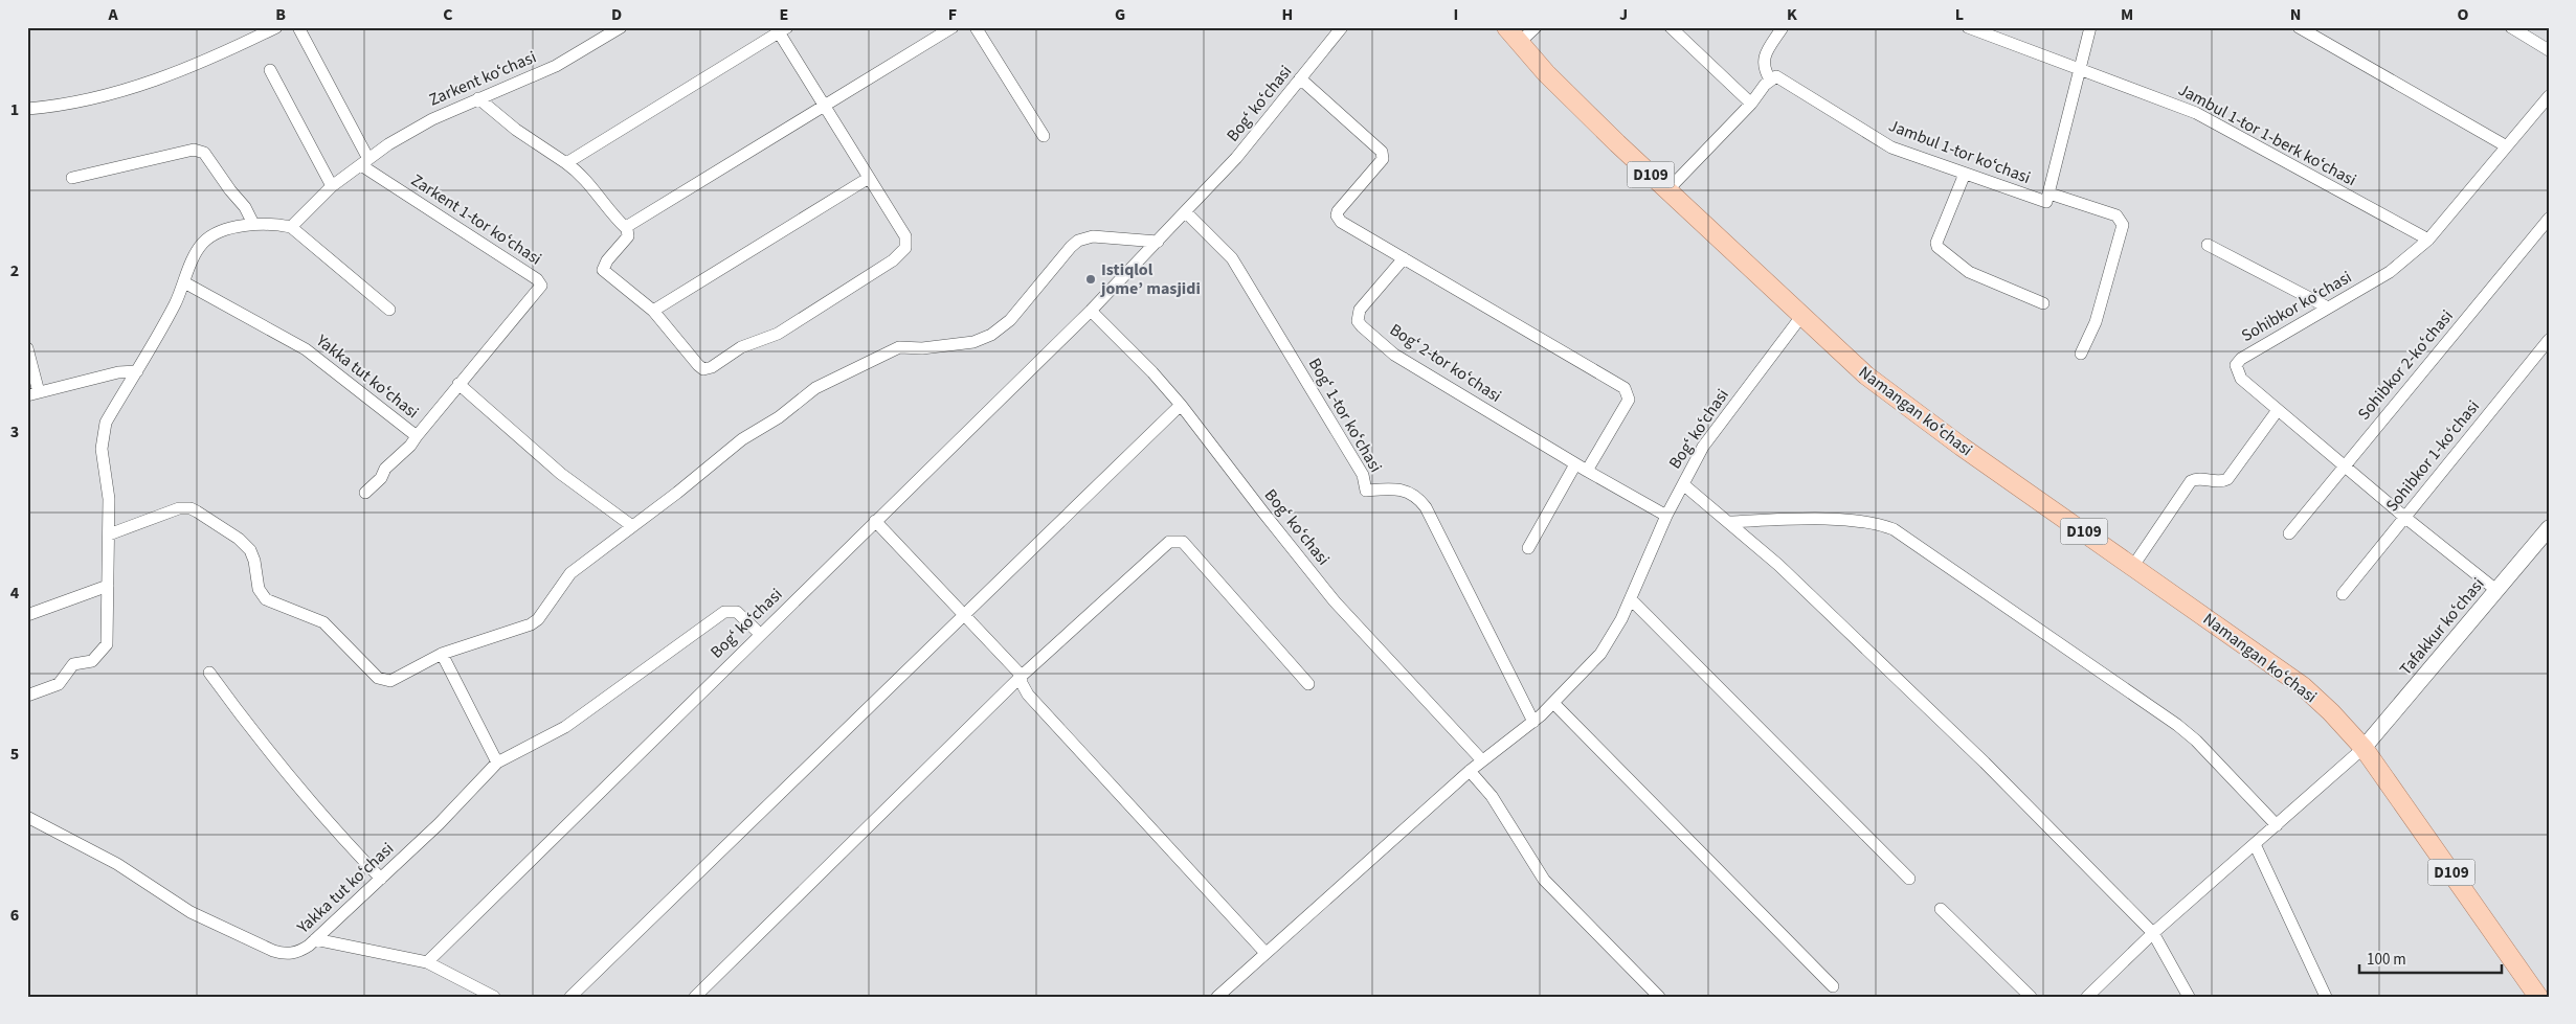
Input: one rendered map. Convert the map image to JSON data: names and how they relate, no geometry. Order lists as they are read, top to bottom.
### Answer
{
  "streets": {
    "main road": ["D109", "Namangan koʻchasi", "Tafakkur koʻchasi"],
    "street": [
      "Zarkent koʻchasi",
      "Bogʻ koʻchasi",
      "Jambul 1-tor 1-berk koʻchasi",
      "Jambul 1-tor koʻchasi",
      "Zarkent 1-tor koʻchasi",
      "Sohibkor koʻchasi",
      "Bogʻ 2-tor koʻchasi",
      "Sohibkor 2-koʻchasi",
      "Yakka tut koʻchasi",
      "Bogʻ 1-tor koʻchasi",
      "Sohibkor 1-koʻchasi"
    ]
  },
  "crossings": [
    ["Zarkent koʻchasi", "Zarkent 1-tor koʻchasi"],
    ["Bogʻ koʻchasi", "Bogʻ 2-tor koʻchasi"],
    ["Bogʻ koʻchasi", "Yakka tut koʻchasi"],
    ["Bogʻ koʻchasi", "Namangan koʻchasi"],
    ["Bogʻ koʻchasi", "Bogʻ 1-tor koʻchasi"],
    ["Jambul 1-tor 1-berk koʻchasi", "Sohibkor koʻchasi"],
    ["D109", "Namangan koʻchasi"],
    ["D109", "Tafakkur koʻchasi"],
    ["Zarkent 1-tor koʻchasi", "Yakka tut koʻchasi"],
    ["Sohibkor koʻchasi", "Sohibkor 2-koʻchasi"],
    ["Sohibkor koʻchasi", "Sohibkor 1-koʻchasi"],
    ["Sohibkor koʻchasi", "Tafakkur koʻchasi"],
    ["Namangan koʻchasi", "Tafakkur koʻchasi"]
  ],
  "places": ["Istiqlol jome’ masjidi"],
  "scale_bar": "100 m",
  "grid": {
    "columns": [
      "A",
      "B",
      "C",
      "D",
      "E",
      "F",
      "G",
      "H",
      "I",
      "J",
      "K",
      "L",
      "M",
      "N",
      "O"
    ],
    "rows": [
      "1",
      "2",
      "3",
      "4",
      "5",
      "6"
    ]
  }
}
